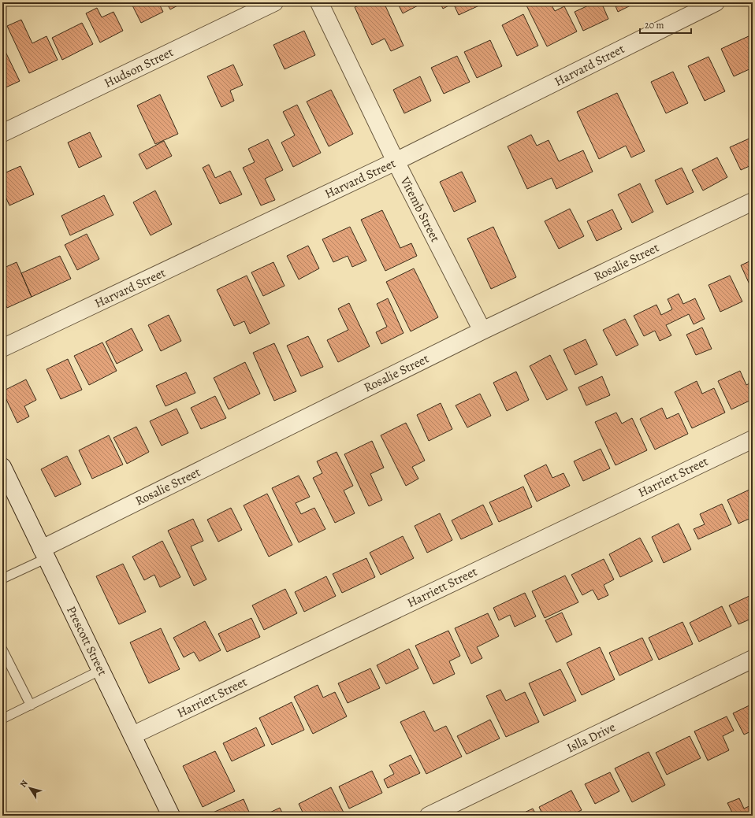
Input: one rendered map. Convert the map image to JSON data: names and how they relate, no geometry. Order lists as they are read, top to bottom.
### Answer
{
  "streets": {
    "street": [
      "Harvard Street",
      "Hudson Street",
      "Vitemb Street",
      "Rosalie Street",
      "Harriett Street",
      "Prescott Street",
      "Islla Drive"
    ]
  },
  "crossings": [
    ["Harvard Street", "Vitemb Street"],
    ["Vitemb Street", "Rosalie Street"],
    ["Rosalie Street", "Prescott Street"],
    ["Harriett Street", "Prescott Street"]
  ],
  "scale_bar": "20 m",
  "north": "top left"
}
